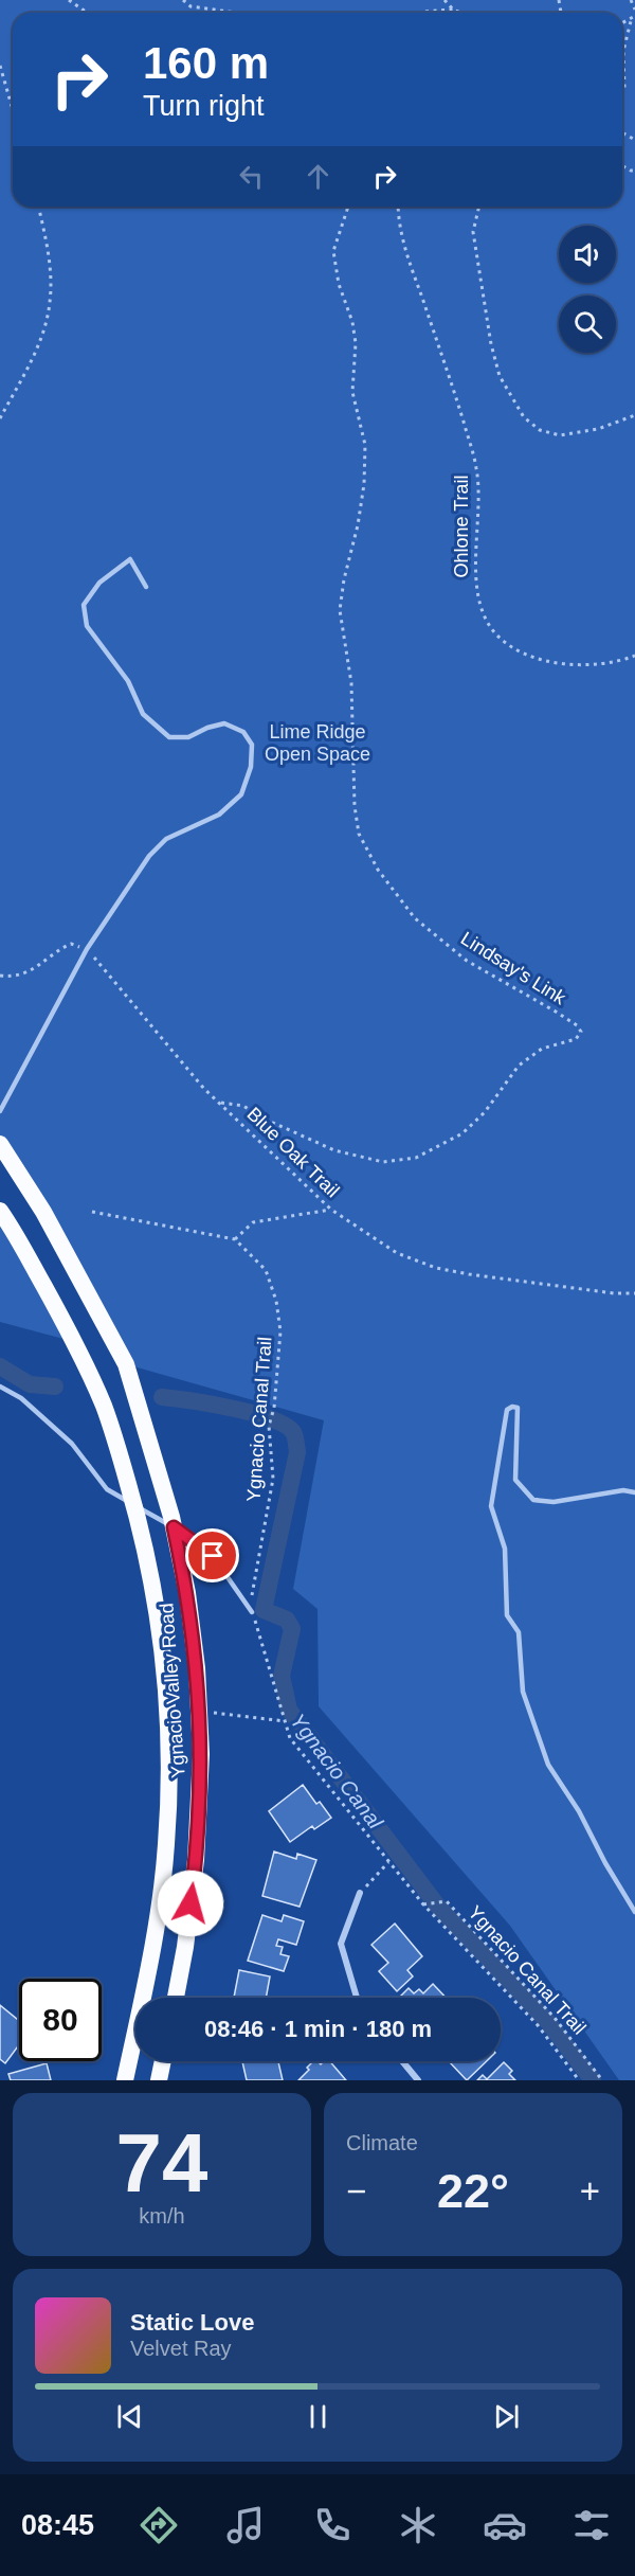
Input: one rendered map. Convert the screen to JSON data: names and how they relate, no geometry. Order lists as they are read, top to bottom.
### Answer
{
  "streets": {
    "highway": ["Ygnacio Valley Road"],
    "path": [
      "Ohlone Trail",
      "Lindsay's Link",
      "Blue Oak Trail",
      "Ygnacio Canal Trail"
    ]
  },
  "crossings": [
    ["Lindsay's Link", "Blue Oak Trail"]
  ],
  "water": ["Ygnacio Canal"],
  "parks": ["Lime Ridge Open Space"],
  "page": {
    "turn": ["160 m", "Turn right"],
    "limit": "80",
    "trip": "08:46 · 1 min · 180 m",
    "tile": [
      ["74", "km/h"],
      "Climate"
    ],
    "heat": ["−", "22°", "+"],
    "song": ["Static Love", "Velvet Ray"],
    "tabs": "08:45"
  }
}
